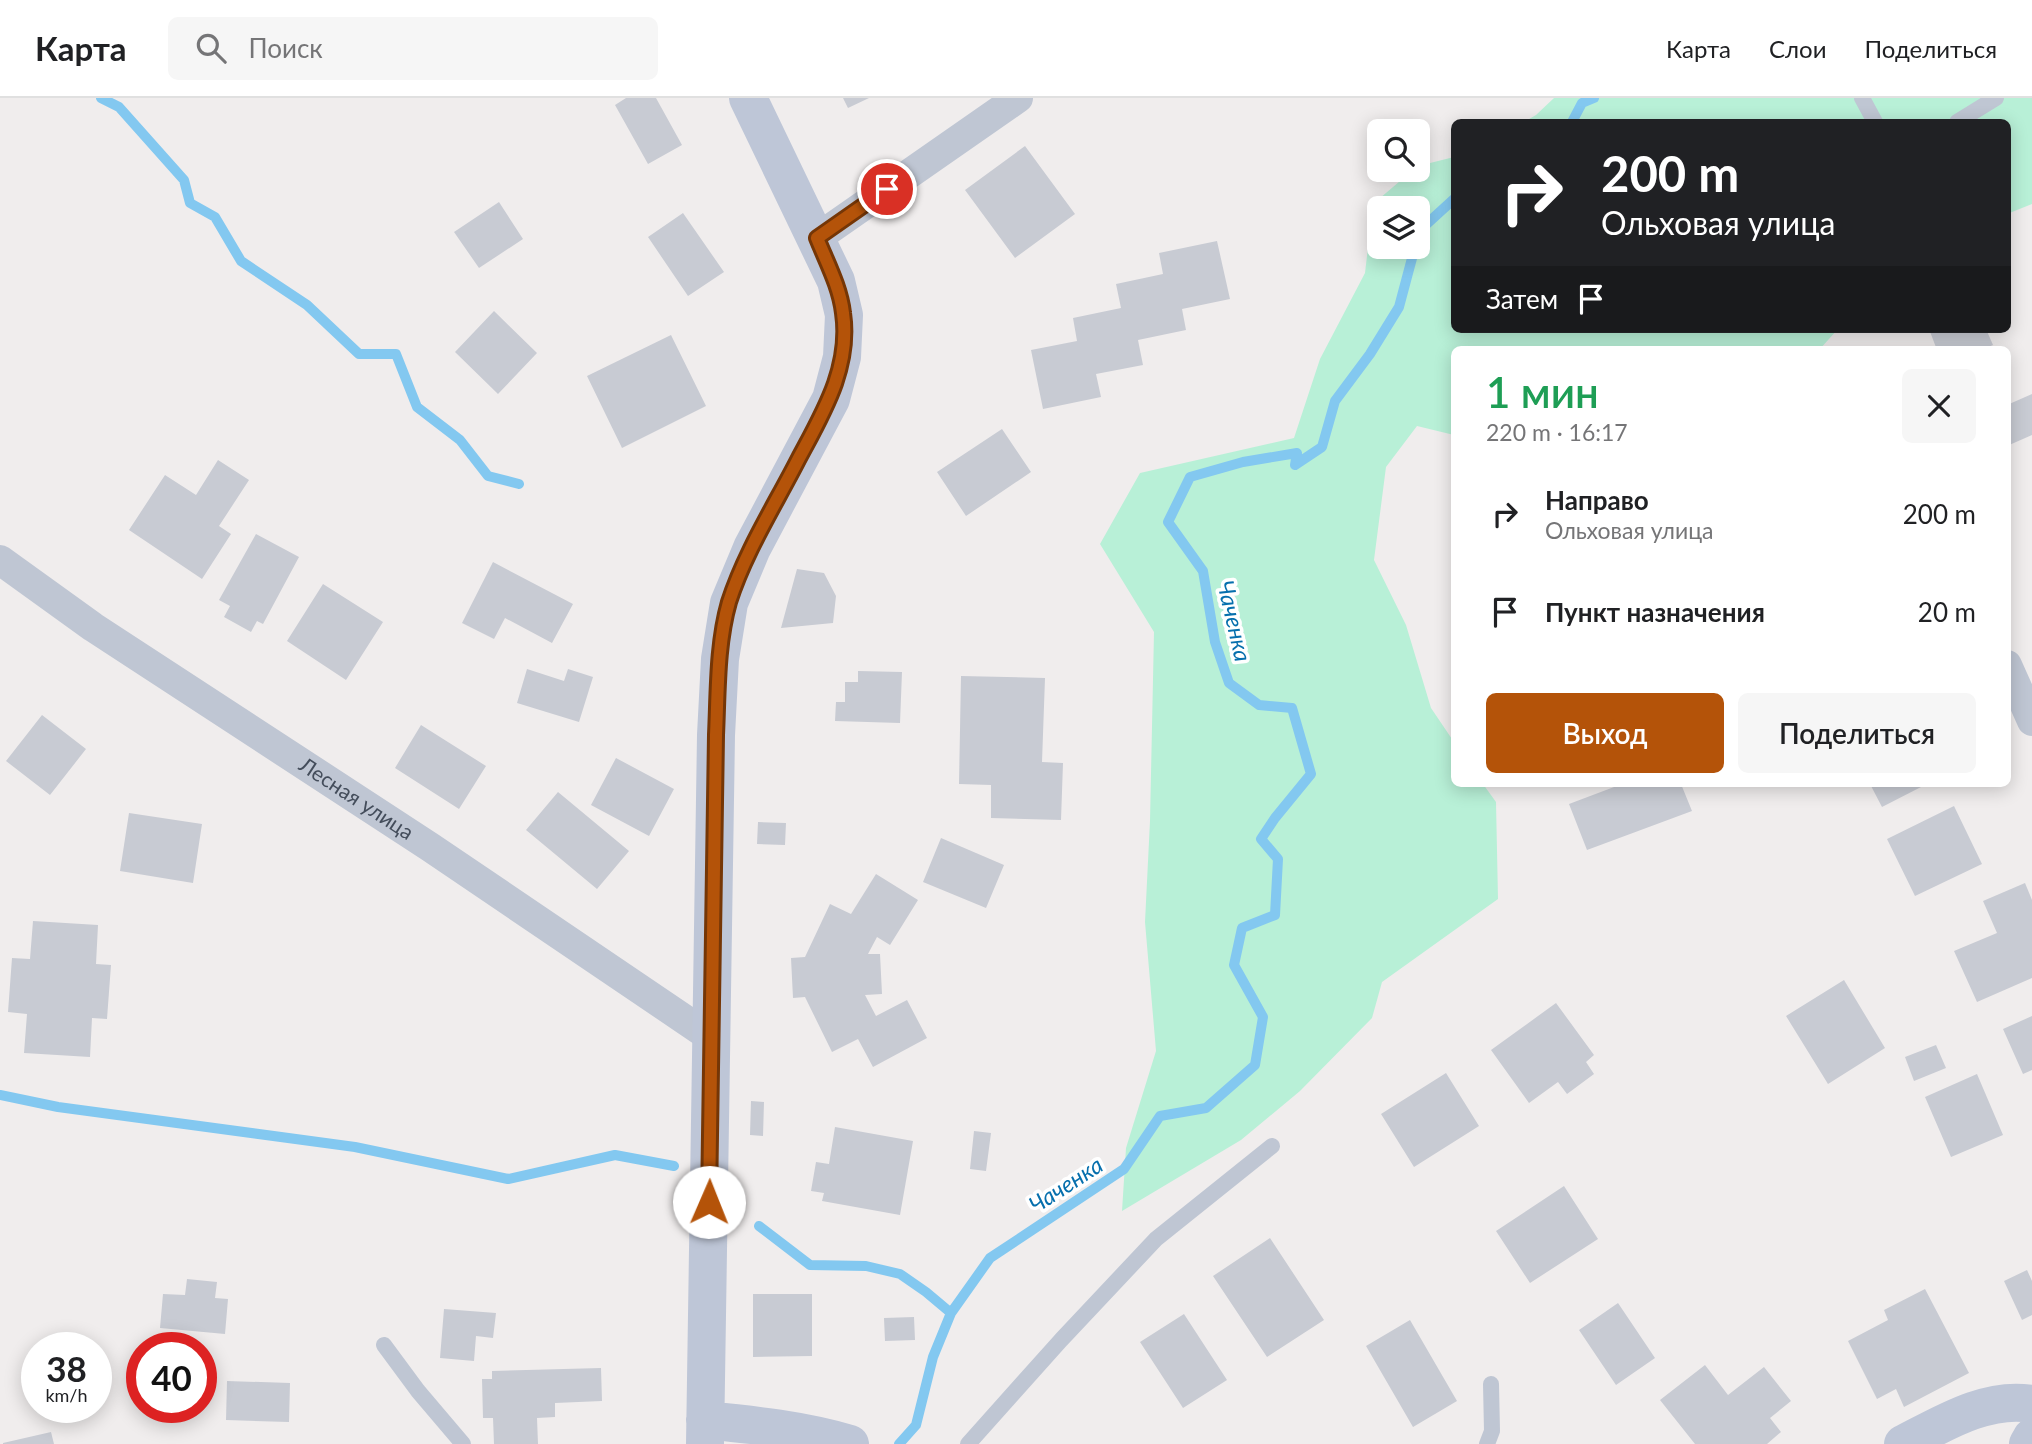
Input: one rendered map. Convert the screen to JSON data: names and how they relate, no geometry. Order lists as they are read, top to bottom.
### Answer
{
  "streets": {
    "street": ["Лесная улица"]
  },
  "water": ["Чаченка"],
  "page": {
    "header": "Карта",
    "search": "Поиск",
    "nav": ["Карта", "Слои", "Поделиться"],
    "turn": ["200 m", "Ольховая улица"],
    "then": "Затем",
    "heading": ["1 мин", "220 m · 16:17"],
    "list": [
      {
        "name": "Направо",
        "note": "Ольховая улица",
        "value": "200 m"
      },
      {
        "name": "Пункт назначения",
        "value": "20 m"
      }
    ],
    "buttons": ["Выход", "Поделиться"],
    "speed": "38 km/h",
    "limit": "40"
  }
}
